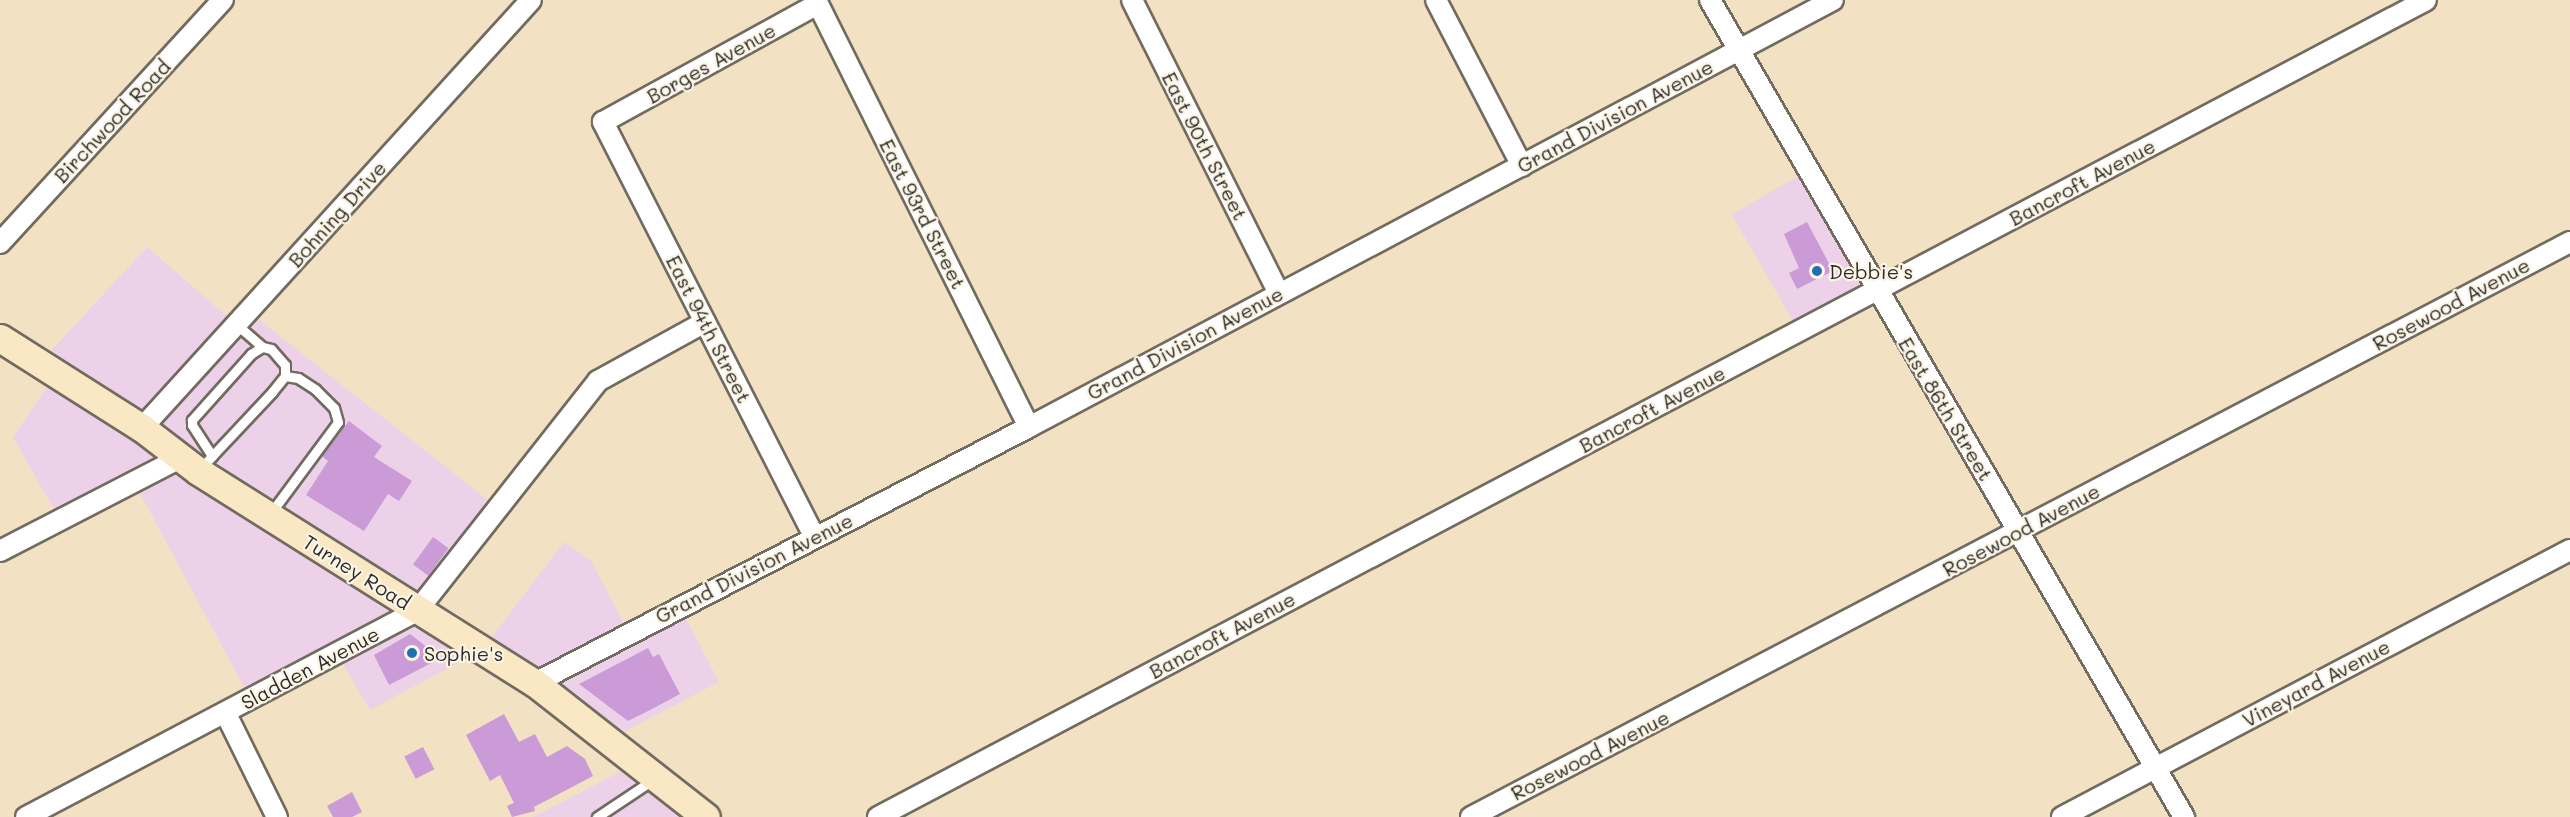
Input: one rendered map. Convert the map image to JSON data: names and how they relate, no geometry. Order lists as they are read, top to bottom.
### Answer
{
  "streets": {
    "main road": ["Turney Road"],
    "street": [
      "Borges Avenue",
      "Grand Division Avenue",
      "Birchwood Road",
      "East 90th Street",
      "Bancroft Avenue",
      "Bohning Drive",
      "East 93rd Street",
      "Rosewood Avenue",
      "East 94th Street",
      "East 86th Street",
      "Sladden Avenue",
      "Vineyard Avenue"
    ]
  },
  "crossings": [
    ["Borges Avenue", "East 93rd Street"],
    ["Borges Avenue", "East 94th Street"],
    ["Grand Division Avenue", "East 90th Street"],
    ["Grand Division Avenue", "East 93rd Street"],
    ["Grand Division Avenue", "East 94th Street"],
    ["Grand Division Avenue", "East 86th Street"],
    ["Grand Division Avenue", "Turney Road"],
    ["Bancroft Avenue", "East 86th Street"],
    ["Bohning Drive", "Turney Road"],
    ["Rosewood Avenue", "East 86th Street"],
    ["East 94th Street", "Sladden Avenue"],
    ["East 86th Street", "Vineyard Avenue"],
    ["Turney Road", "Sladden Avenue"]
  ],
  "places": ["Debbie's", "Sophie's"]
}
